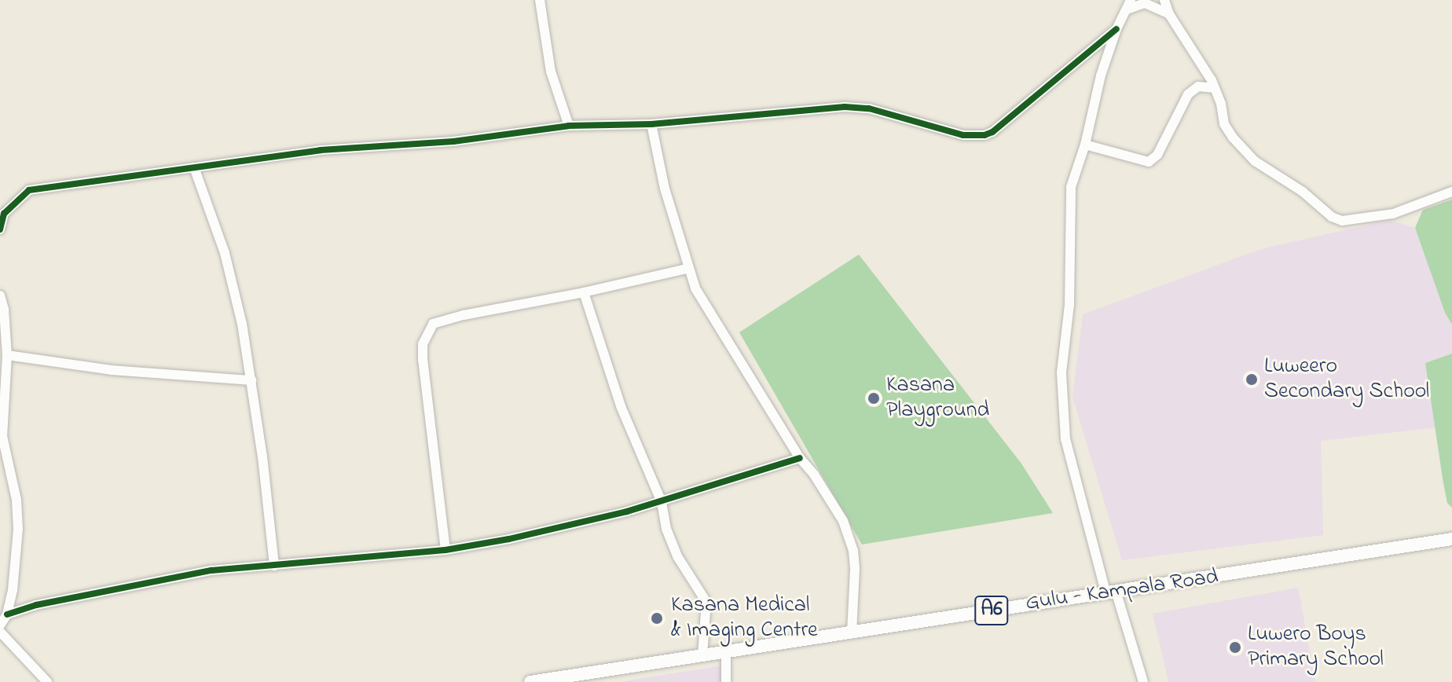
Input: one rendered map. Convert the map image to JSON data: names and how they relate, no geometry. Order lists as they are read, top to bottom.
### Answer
{
  "streets": {
    "main road": ["Gulu - Kampala Road", "A6"]
  },
  "places": [
    "Luweero Secondary School",
    "Kasana Playground",
    "Kasana Medical & Imaging Centre",
    "Luwero Boys Primary School"
  ]
}
